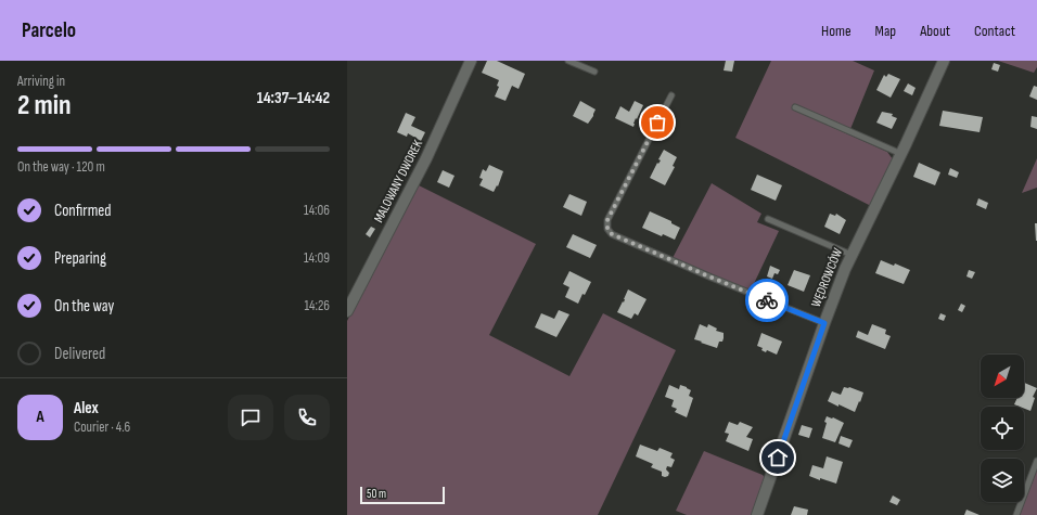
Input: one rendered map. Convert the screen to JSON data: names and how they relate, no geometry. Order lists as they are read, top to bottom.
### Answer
{
  "streets": {
    "street": ["MALOWANY DWOREK", "WĘDROWCÓW"]
  },
  "scale_bar": "50 m",
  "north": "bottom left",
  "page": {
    "header": "Parcelo",
    "nav": [
      "Home",
      "Map",
      "About",
      "Contact"
    ],
    "heading": ["2 min", "Arriving in", "14:37–14:42"],
    "panel": ["Alex", "Courier · 4.6"],
    "bar": "On the way · 120 m",
    "list": [
      ["Confirmed", "14:06"],
      ["Preparing", "14:09"],
      ["On the way", "14:26"],
      "Delivered"
    ],
    "round": "A",
    "scale": "50 m"
  }
}
